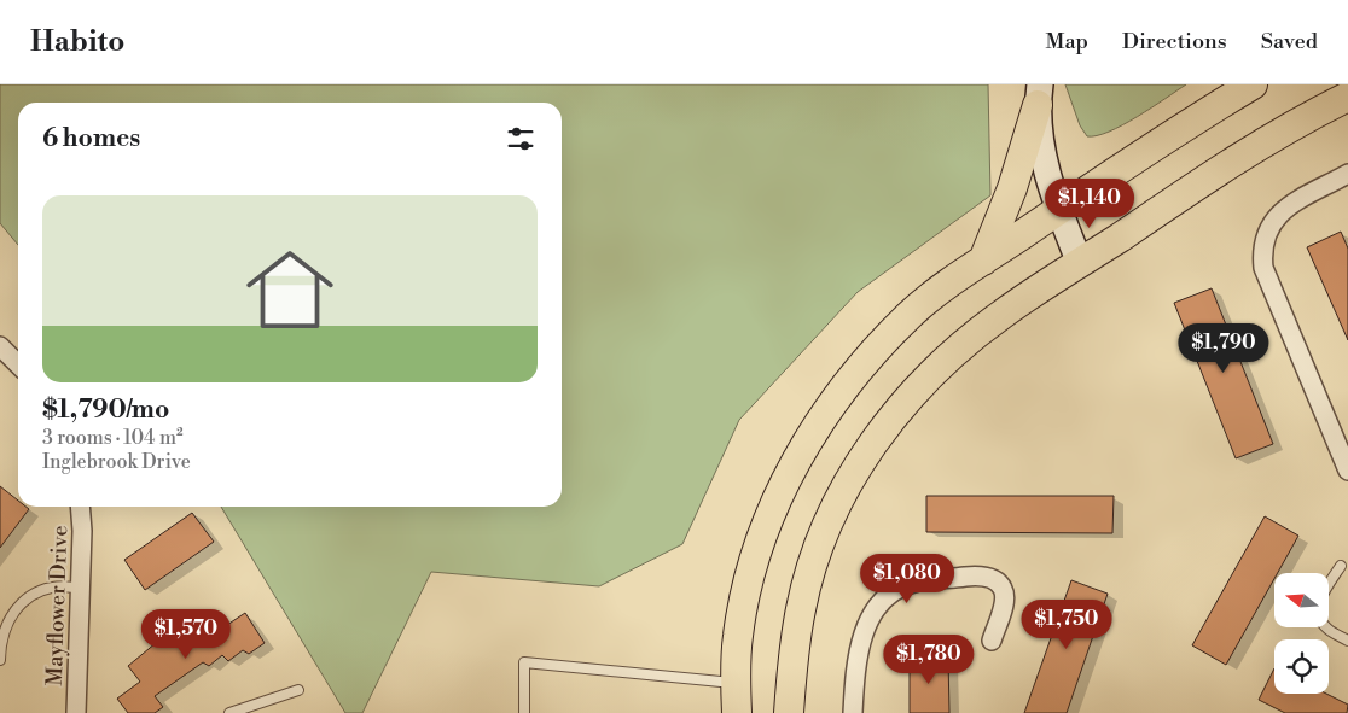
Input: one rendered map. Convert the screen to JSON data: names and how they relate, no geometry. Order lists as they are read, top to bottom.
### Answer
{
  "streets": {
    "street": ["Mayflower Drive"]
  },
  "north": "left",
  "page": {
    "header": "Habito",
    "nav": ["Map", "Directions", "Saved"],
    "heading": "6 homes",
    "list": [
      {
        "name": "$1,790/mo",
        "note": "3 rooms · 104 m² · Inglebrook Drive"
      }
    ],
    "price": [
      "$1,140",
      "$1,790",
      "$1,080",
      "$1,750",
      "$1,570",
      "$1,780"
    ]
  }
}
